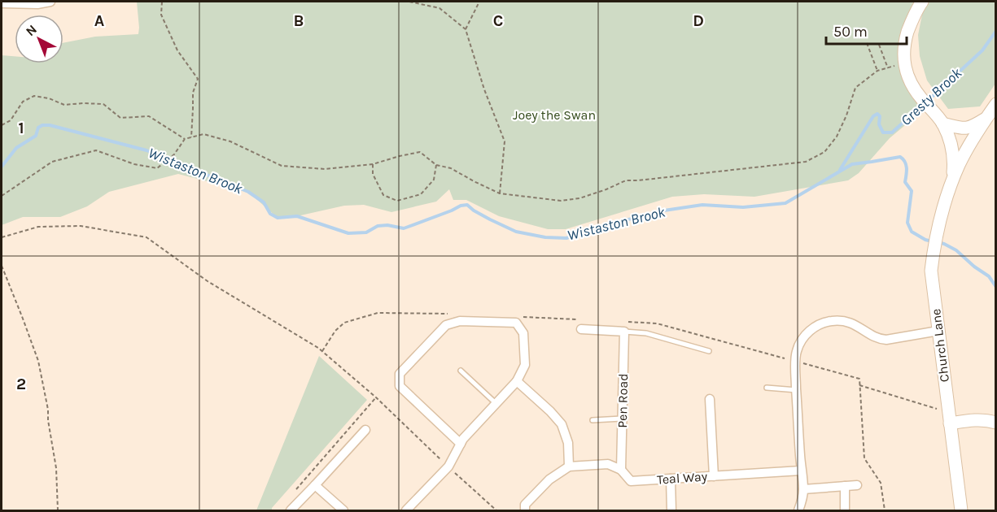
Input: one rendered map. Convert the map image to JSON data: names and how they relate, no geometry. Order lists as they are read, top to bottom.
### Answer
{
  "streets": {
    "street": ["Church Lane", "Pen Road", "Teal Way"]
  },
  "crossings": [
    ["Pen Road", "Teal Way"]
  ],
  "water": ["Gresty Brook", "Wistaston Brook"],
  "parks": ["Joey the Swan"],
  "scale_bar": "50 m",
  "north": "top left",
  "grid": {
    "columns": [
      "A",
      "B",
      "C",
      "D"
    ],
    "rows": ["1", "2"]
  }
}
